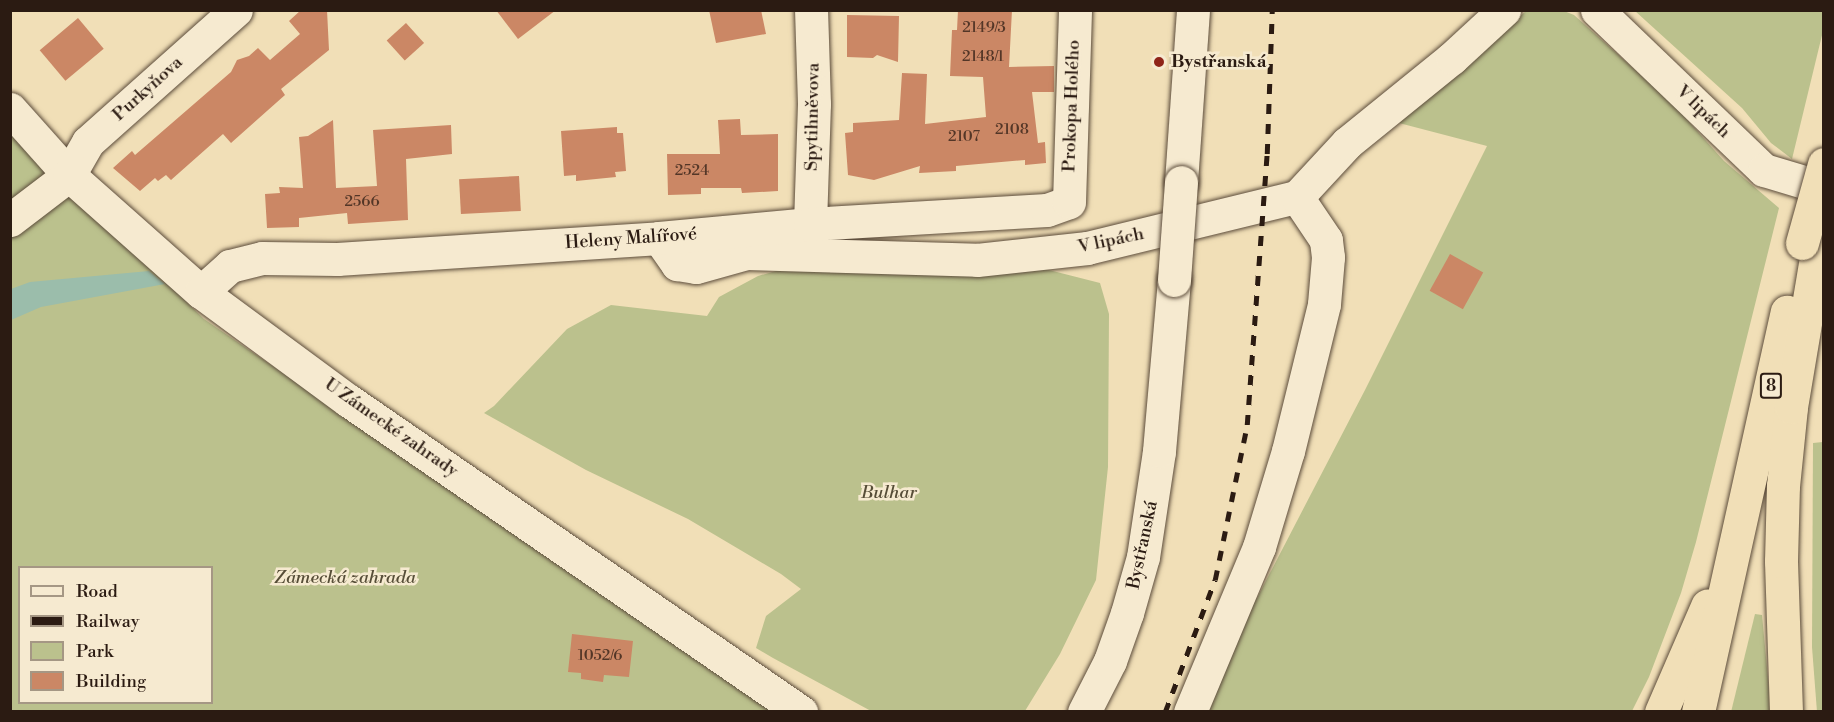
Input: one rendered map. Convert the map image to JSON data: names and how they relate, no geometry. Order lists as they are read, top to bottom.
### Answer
{
  "streets": {
    "highway": ["8"],
    "street": [
      "Purkyňova",
      "Prokopa Holého",
      "V lipách",
      "Spytihněvova",
      "Heleny Malířové",
      "U Zámecké zahrady",
      "Bystřanská"
    ]
  },
  "crossings": [
    ["Purkyňova", "U Zámecké zahrady"],
    ["Prokopa Holého", "Heleny Malířové"],
    ["V lipách", "Heleny Malířové"],
    ["Spytihněvova", "Heleny Malířové"],
    ["Heleny Malířové", "U Zámecké zahrady"]
  ],
  "parks": ["Bulhar", "Zámecká zahrada"],
  "places": ["Bystřanská"],
  "house_numbers": [
    "2149/3",
    "2148/1",
    "2108",
    "2107",
    "2524",
    "2566",
    "1052/6"
  ],
  "legend": [
    "Road",
    "Railway",
    "Park",
    "Building"
  ]
}
